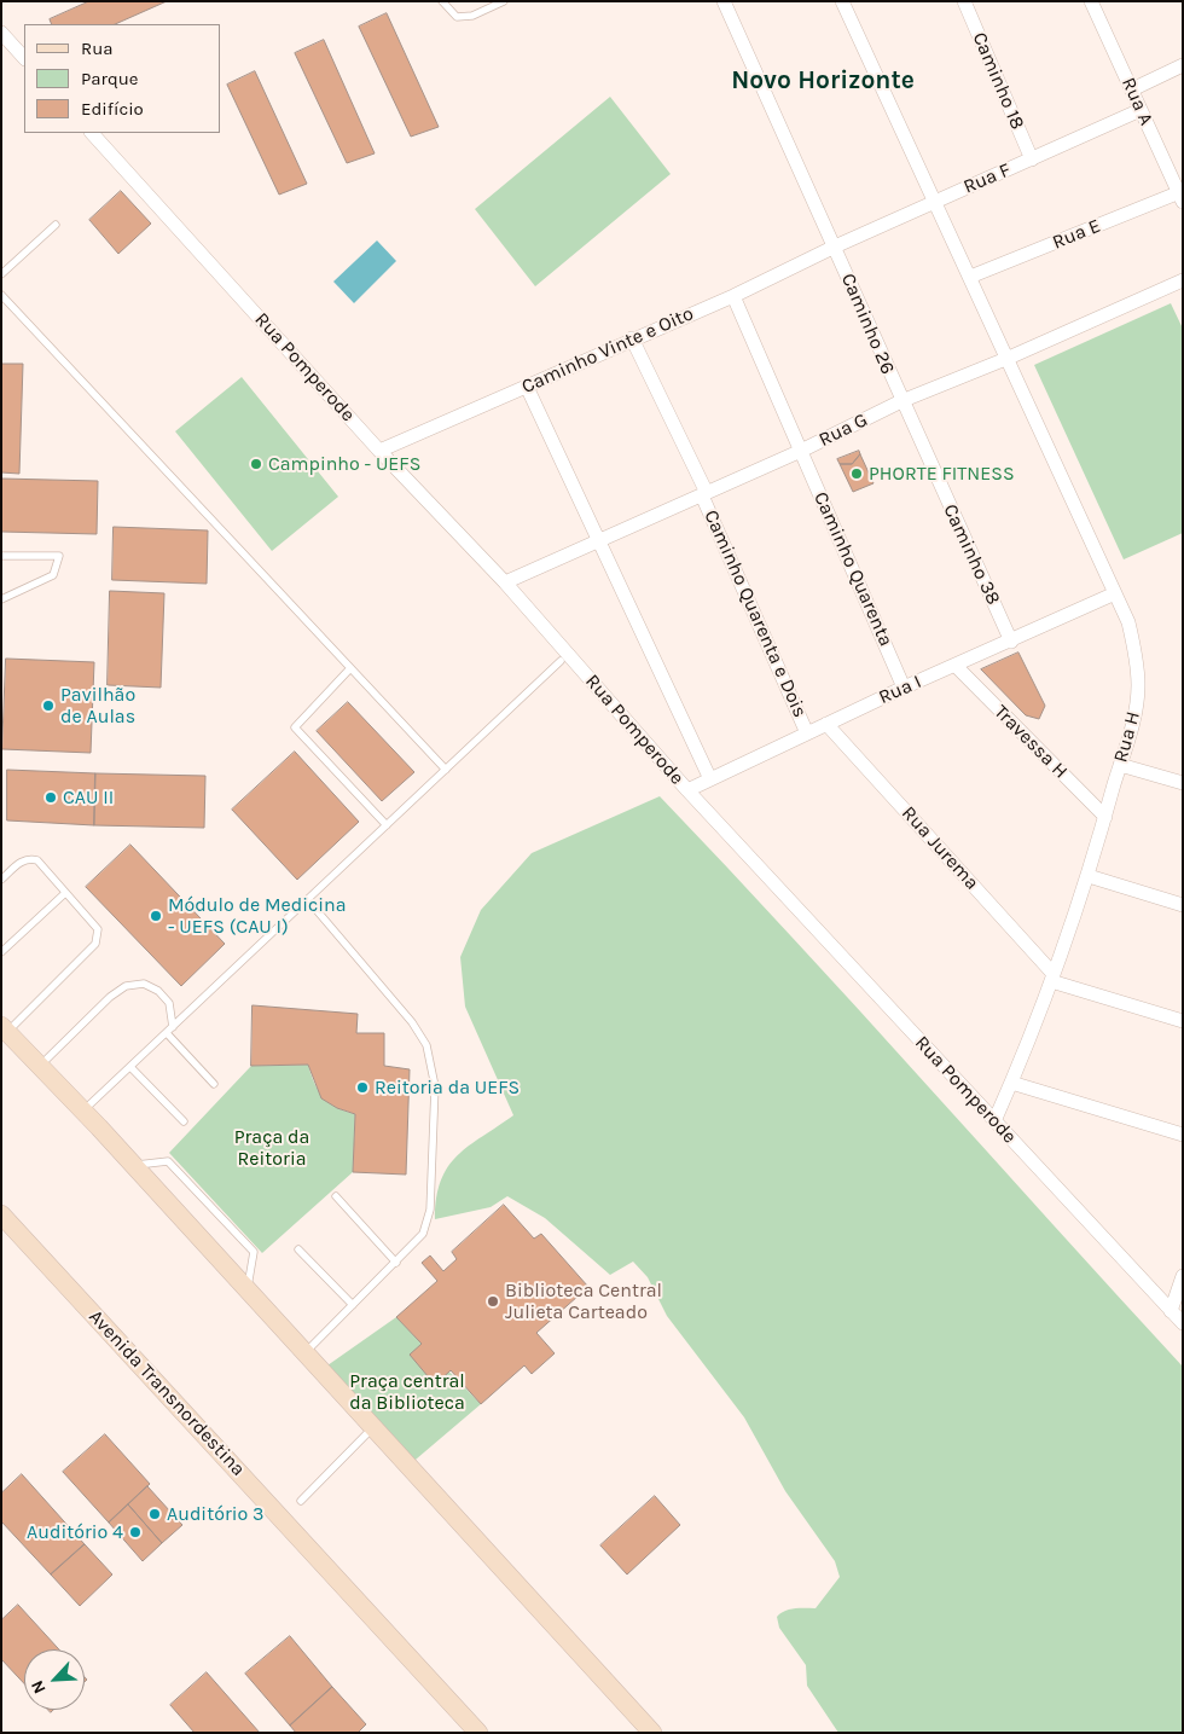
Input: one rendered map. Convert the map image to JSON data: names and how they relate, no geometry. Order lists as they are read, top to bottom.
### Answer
{
  "streets": {
    "street": [
      "Caminho 18",
      "Rua A",
      "Rua F",
      "Rua E",
      "Caminho 26",
      "Caminho Vinte e Oito",
      "Rua Pomperode",
      "Rua G",
      "Caminho 38",
      "Caminho Quarenta",
      "Caminho Quarenta e Dois",
      "Rua I",
      "Rua H",
      "Travessa H",
      "Rua Jurema",
      "Avenida Transnordestina"
    ]
  },
  "crossings": [
    ["Caminho 18", "Rua F"],
    ["Rua A", "Rua F"],
    ["Rua A", "Rua E"],
    ["Rua F", "Caminho 26"],
    ["Rua F", "Caminho Vinte e Oito"],
    ["Rua F", "Rua H"],
    ["Rua E", "Rua H"],
    ["Caminho 26", "Caminho Vinte e Oito"],
    ["Caminho 26", "Rua G"],
    ["Caminho 26", "Caminho 38"],
    ["Caminho Vinte e Oito", "Rua Pomperode"],
    ["Caminho Vinte e Oito", "Caminho Quarenta"],
    ["Caminho Vinte e Oito", "Caminho Quarenta e Dois"],
    ["Rua Pomperode", "Rua G"],
    ["Rua Pomperode", "Rua I"],
    ["Rua Pomperode", "Rua H"],
    ["Rua G", "Caminho 38"],
    ["Rua G", "Caminho Quarenta"],
    ["Rua G", "Caminho Quarenta e Dois"],
    ["Rua G", "Rua H"],
    ["Caminho 38", "Rua I"],
    ["Caminho Quarenta", "Rua I"],
    ["Caminho Quarenta e Dois", "Rua I"],
    ["Rua I", "Rua H"],
    ["Rua I", "Travessa H"],
    ["Rua I", "Rua Jurema"],
    ["Rua H", "Travessa H"],
    ["Rua H", "Rua Jurema"]
  ],
  "districts": ["Novo Horizonte"],
  "parks": ["Praça da Reitoria", "Praça central da Biblioteca"],
  "places": [
    "Campinho - UEFS",
    "PHORTE FITNESS",
    "Pavilhão de Aulas",
    "CAU II",
    "Módulo de Medicina - UEFS (CAU I)",
    "Reitoria da UEFS",
    "Biblioteca Central Julieta Carteado",
    "Auditório 3",
    "Auditório 4"
  ],
  "legend": ["Rua", "Parque", "Edifício"],
  "north": "bottom left"
}
